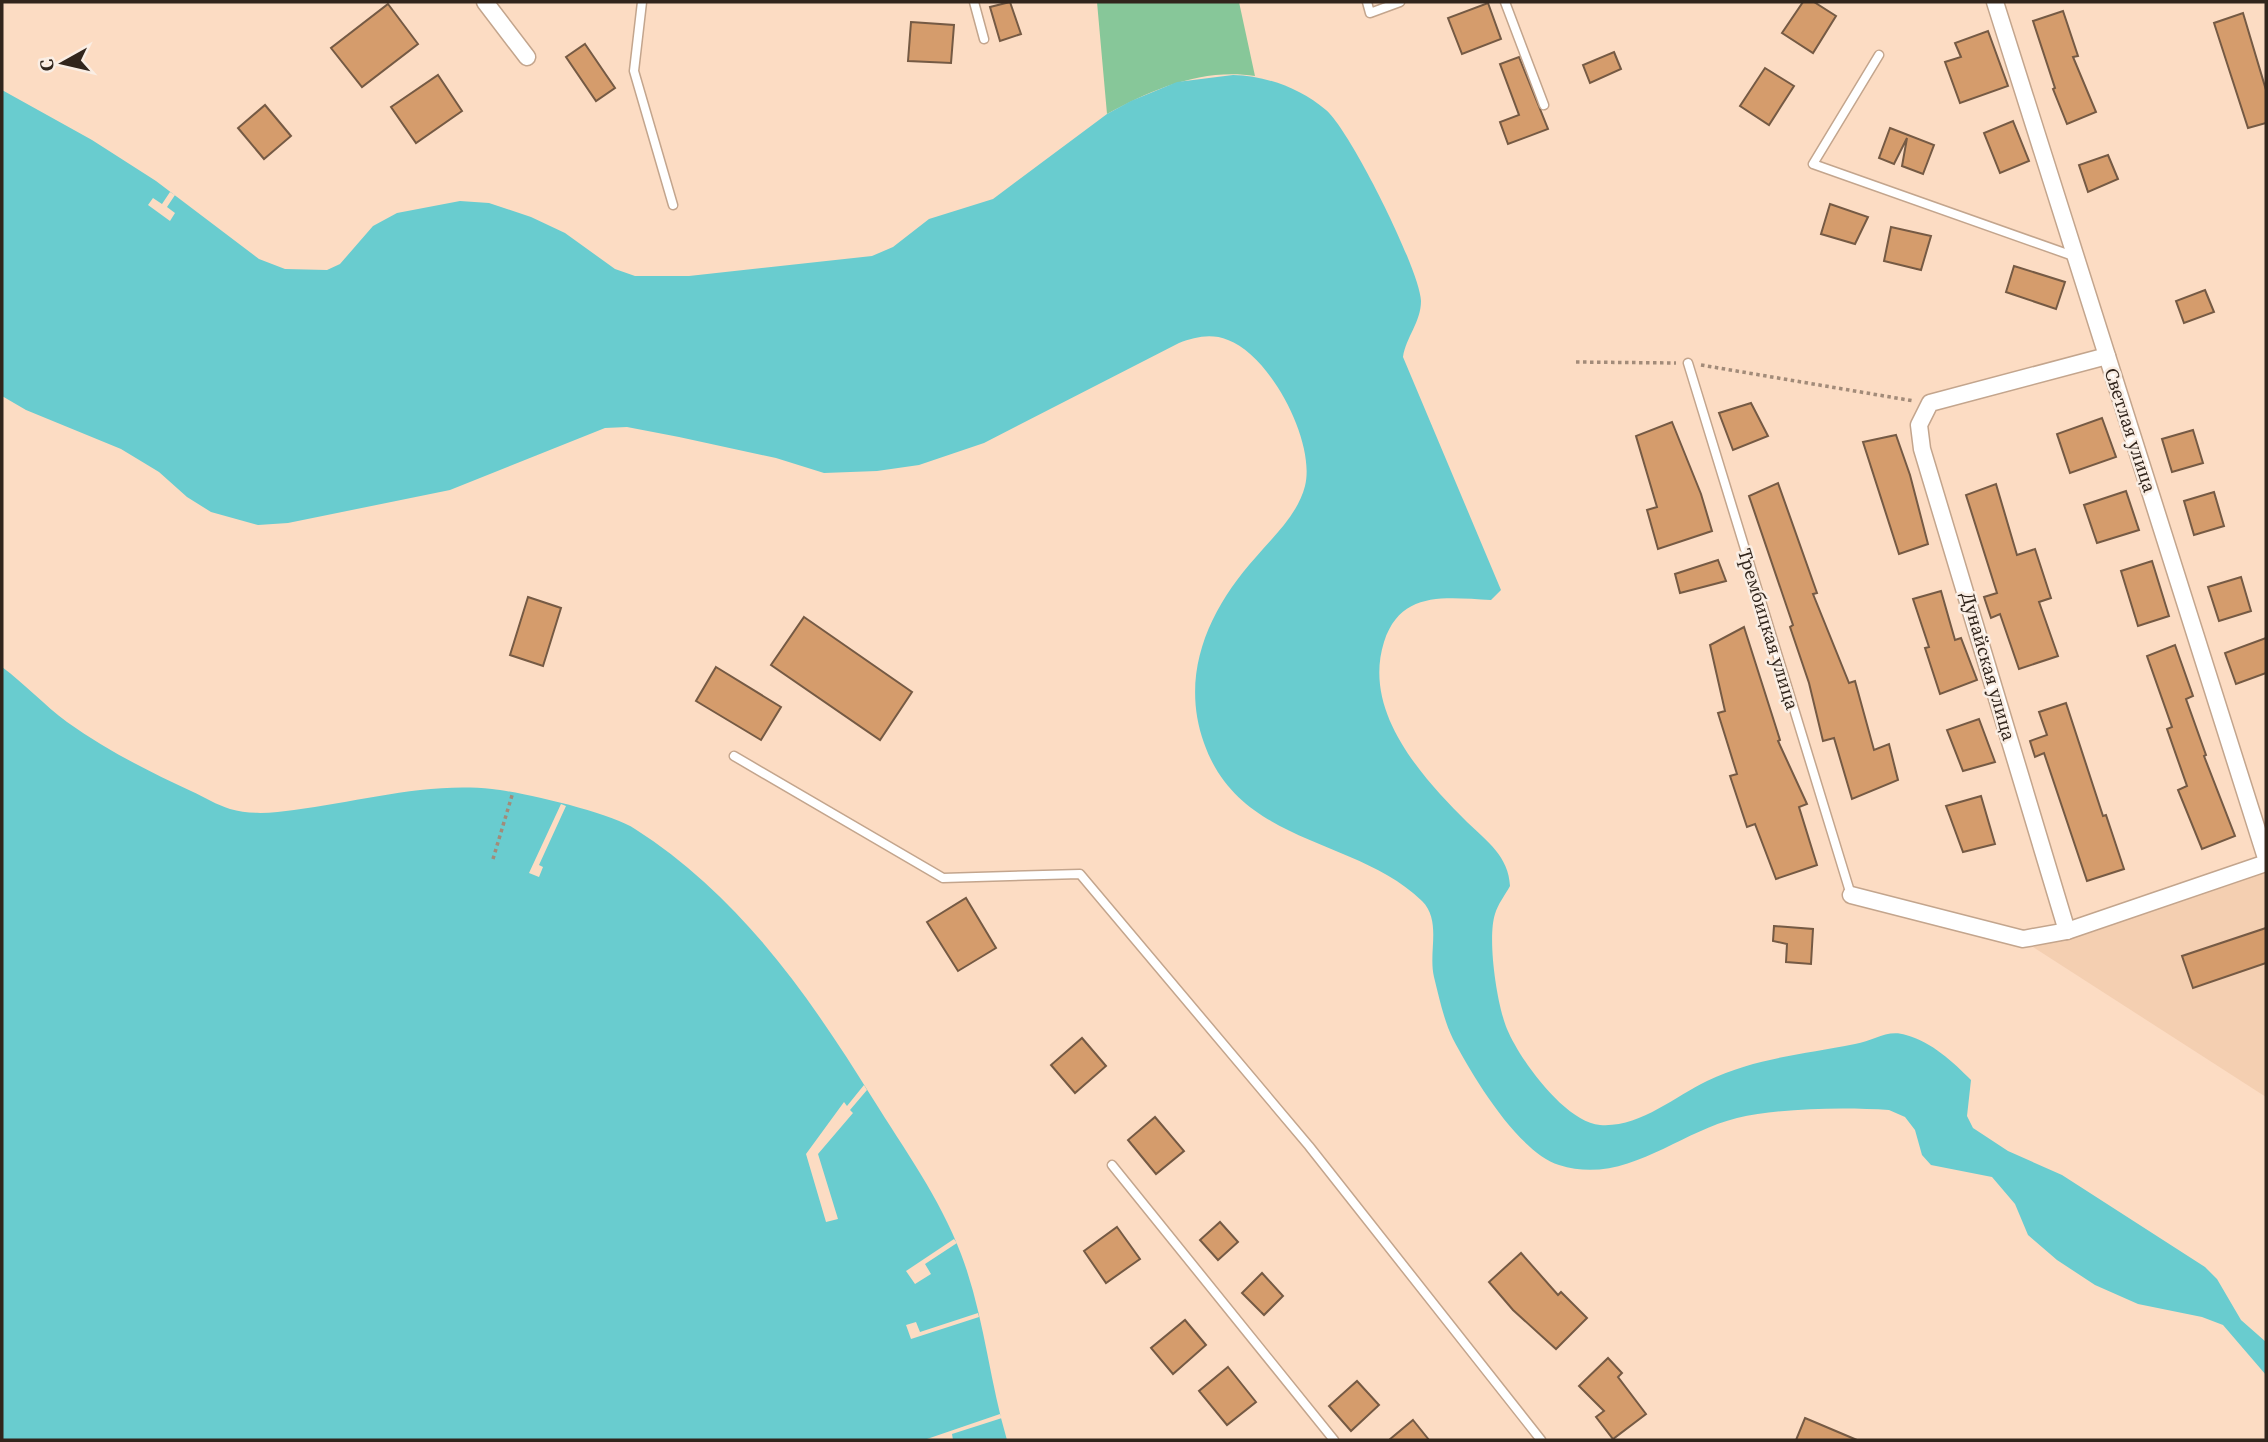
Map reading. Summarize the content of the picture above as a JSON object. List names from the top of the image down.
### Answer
{
  "streets": {
    "street": ["Светлая улица", "Дунайская улица"],
    "lane": ["Трембицкая улица"]
  },
  "north": "left"
}
